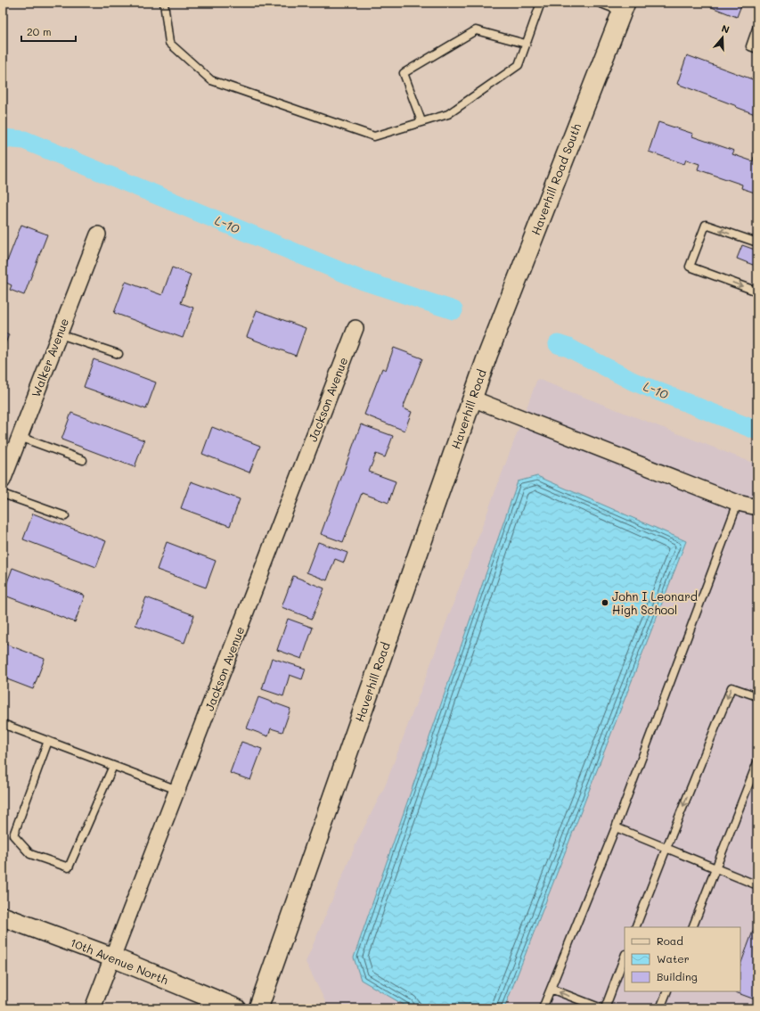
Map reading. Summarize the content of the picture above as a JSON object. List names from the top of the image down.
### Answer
{
  "streets": {
    "street": [
      "Haverhill Road South",
      "Walker Avenue",
      "Jackson Avenue",
      "Haverhill Road",
      "10th Avenue North"
    ]
  },
  "crossings": [
    ["Haverhill Road South", "Haverhill Road"],
    ["Jackson Avenue", "10th Avenue North"]
  ],
  "water": ["L-10"],
  "places": ["John I Leonard High School"],
  "legend": ["Road", "Water", "Building"],
  "scale_bar": "20 m",
  "north": "top"
}
